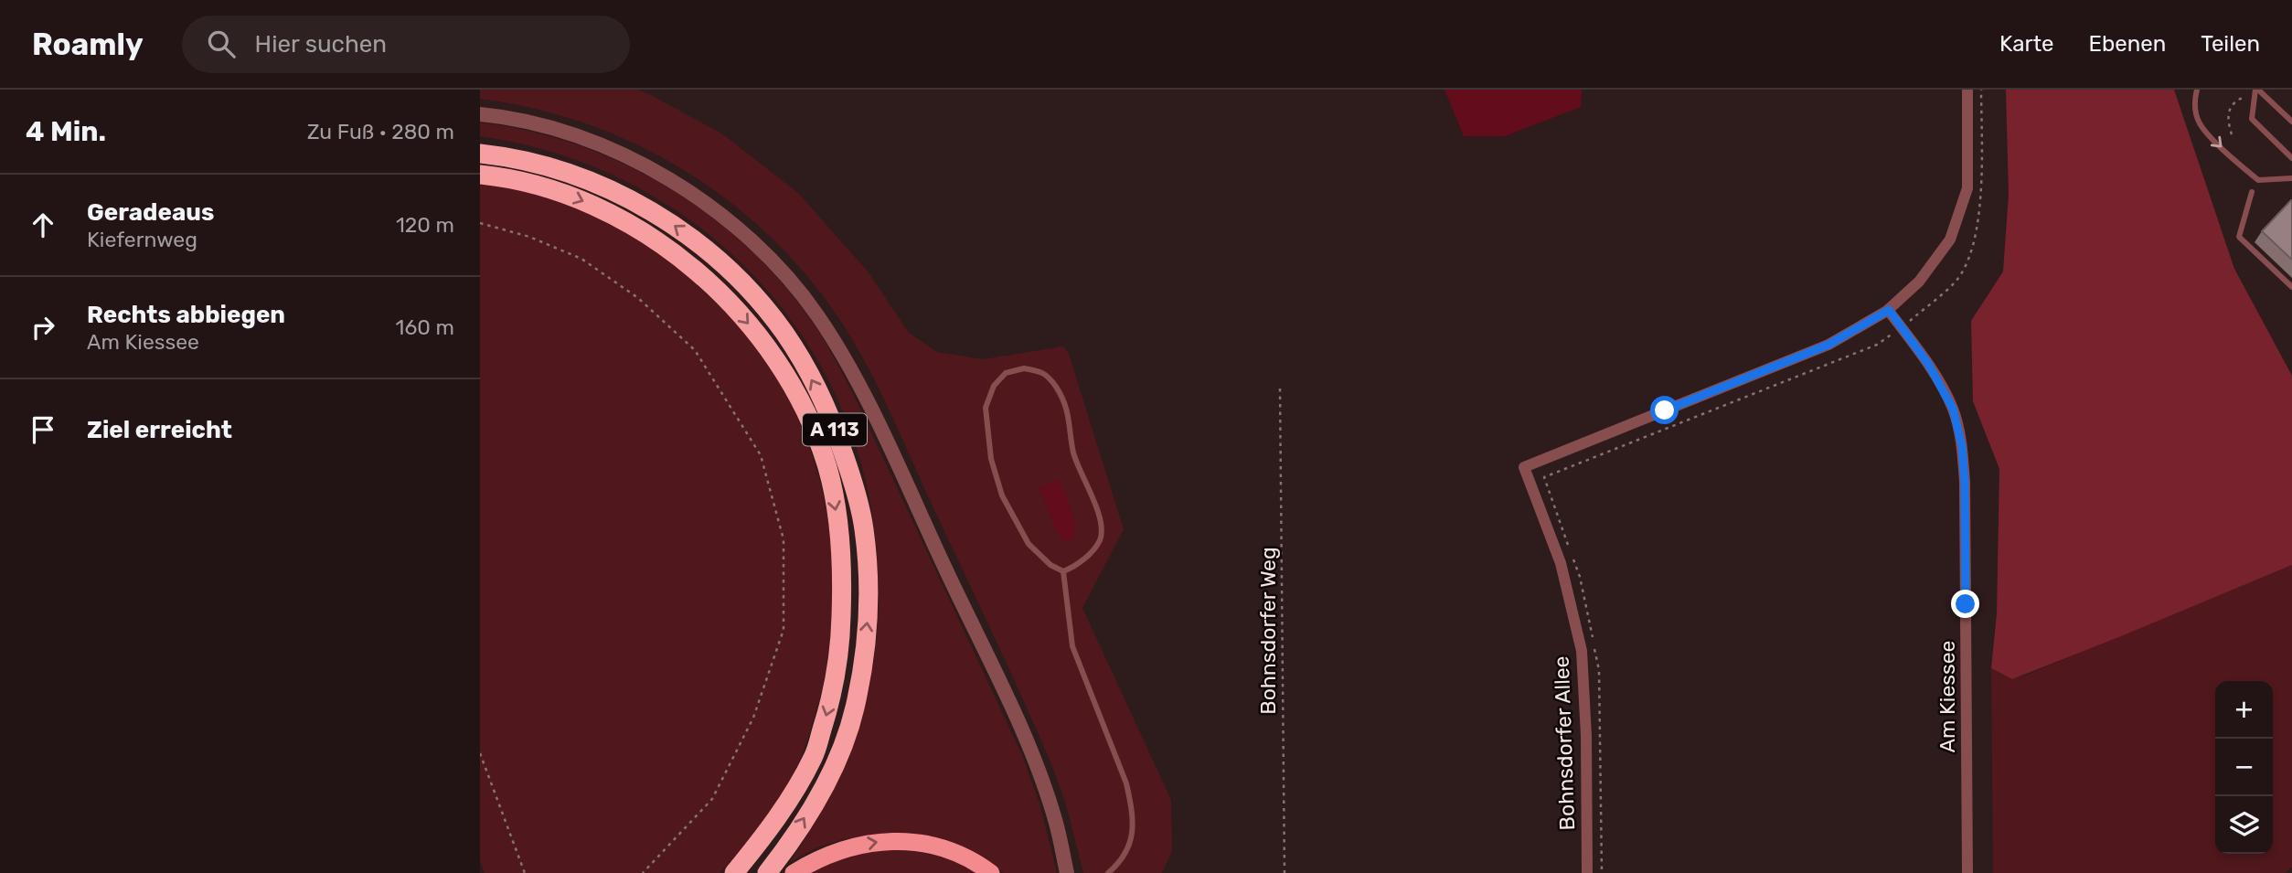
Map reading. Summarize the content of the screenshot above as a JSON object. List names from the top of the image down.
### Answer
{
  "streets": {
    "highway": ["A 113"],
    "street": ["Am Kiessee", "Bohnsdorfer Allee"],
    "path": ["Bohnsdorfer Weg"]
  },
  "crossings": [
    ["Am Kiessee", "Bohnsdorfer Allee"]
  ],
  "page": {
    "header": "Roamly",
    "search": "Hier suchen",
    "nav": ["Karte", "Ebenen", "Teilen"],
    "heading": ["4 Min.", "Zu Fuß · 280 m"],
    "list": [
      ["Geradeaus", "Kiefernweg", "120 m"],
      ["Rechts abbiegen", "Am Kiessee", "160 m"],
      "Ziel erreicht"
    ],
    "map_buttons": ["+", "−"]
  }
}
